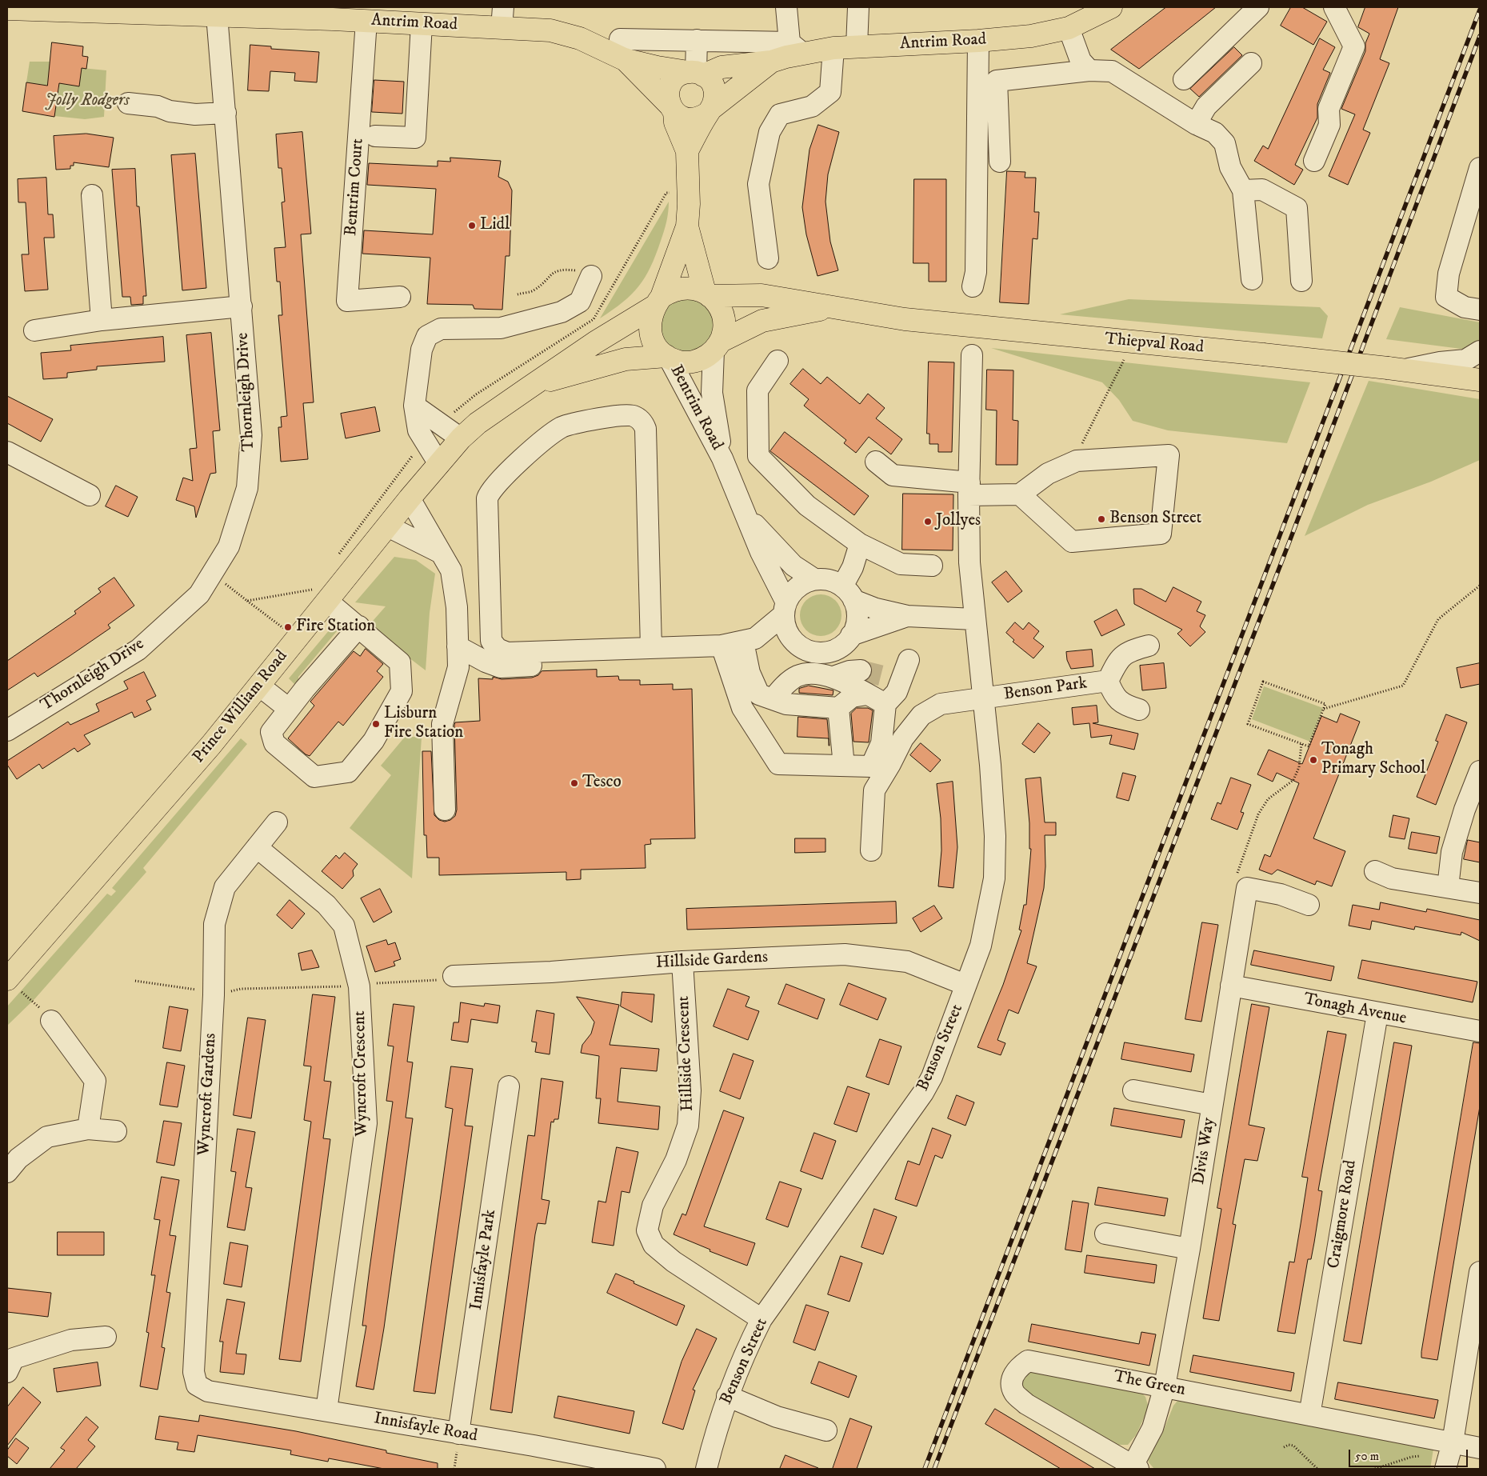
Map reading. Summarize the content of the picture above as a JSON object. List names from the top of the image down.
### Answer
{
  "streets": {
    "main road": ["Antrim Road", "Thiepval Road", "Prince William Road"],
    "street": [
      "Bentrim Court",
      "Thornleigh Drive",
      "Bentrim Road",
      "Benson Park",
      "Hillside Gardens",
      "Tonagh Avenue",
      "Benson Street",
      "Hillside Crescent",
      "Wyncroft Crescent",
      "Wyncroft Gardens",
      "Divis Way",
      "Craigmore Road",
      "Innisfayle Park",
      "The Green",
      "Innisfayle Road"
    ]
  },
  "crossings": [
    ["Antrim Road", "Bentrim Court"],
    ["Antrim Road", "Thornleigh Drive"],
    ["Thiepval Road", "Bentrim Road"],
    ["Thiepval Road", "Prince William Road"],
    ["Bentrim Road", "Prince William Road"],
    ["Benson Park", "Benson Street"],
    ["Hillside Gardens", "Benson Street"],
    ["Hillside Gardens", "Hillside Crescent"],
    ["Tonagh Avenue", "Divis Way"],
    ["Tonagh Avenue", "Craigmore Road"],
    ["Benson Street", "Hillside Crescent"],
    ["Wyncroft Crescent", "Wyncroft Gardens"],
    ["Wyncroft Crescent", "Innisfayle Road"],
    ["Wyncroft Gardens", "Innisfayle Road"],
    ["Divis Way", "The Green"],
    ["Craigmore Road", "The Green"],
    ["Innisfayle Park", "Innisfayle Road"]
  ],
  "parks": ["Jolly Rodgers"],
  "places": [
    "Lidl",
    "Benson Street",
    "Jollyes",
    "Fire Station",
    "Lisburn Fire Station",
    "Tonagh Primary School",
    "Tesco"
  ],
  "scale_bar": "50 m"
}
